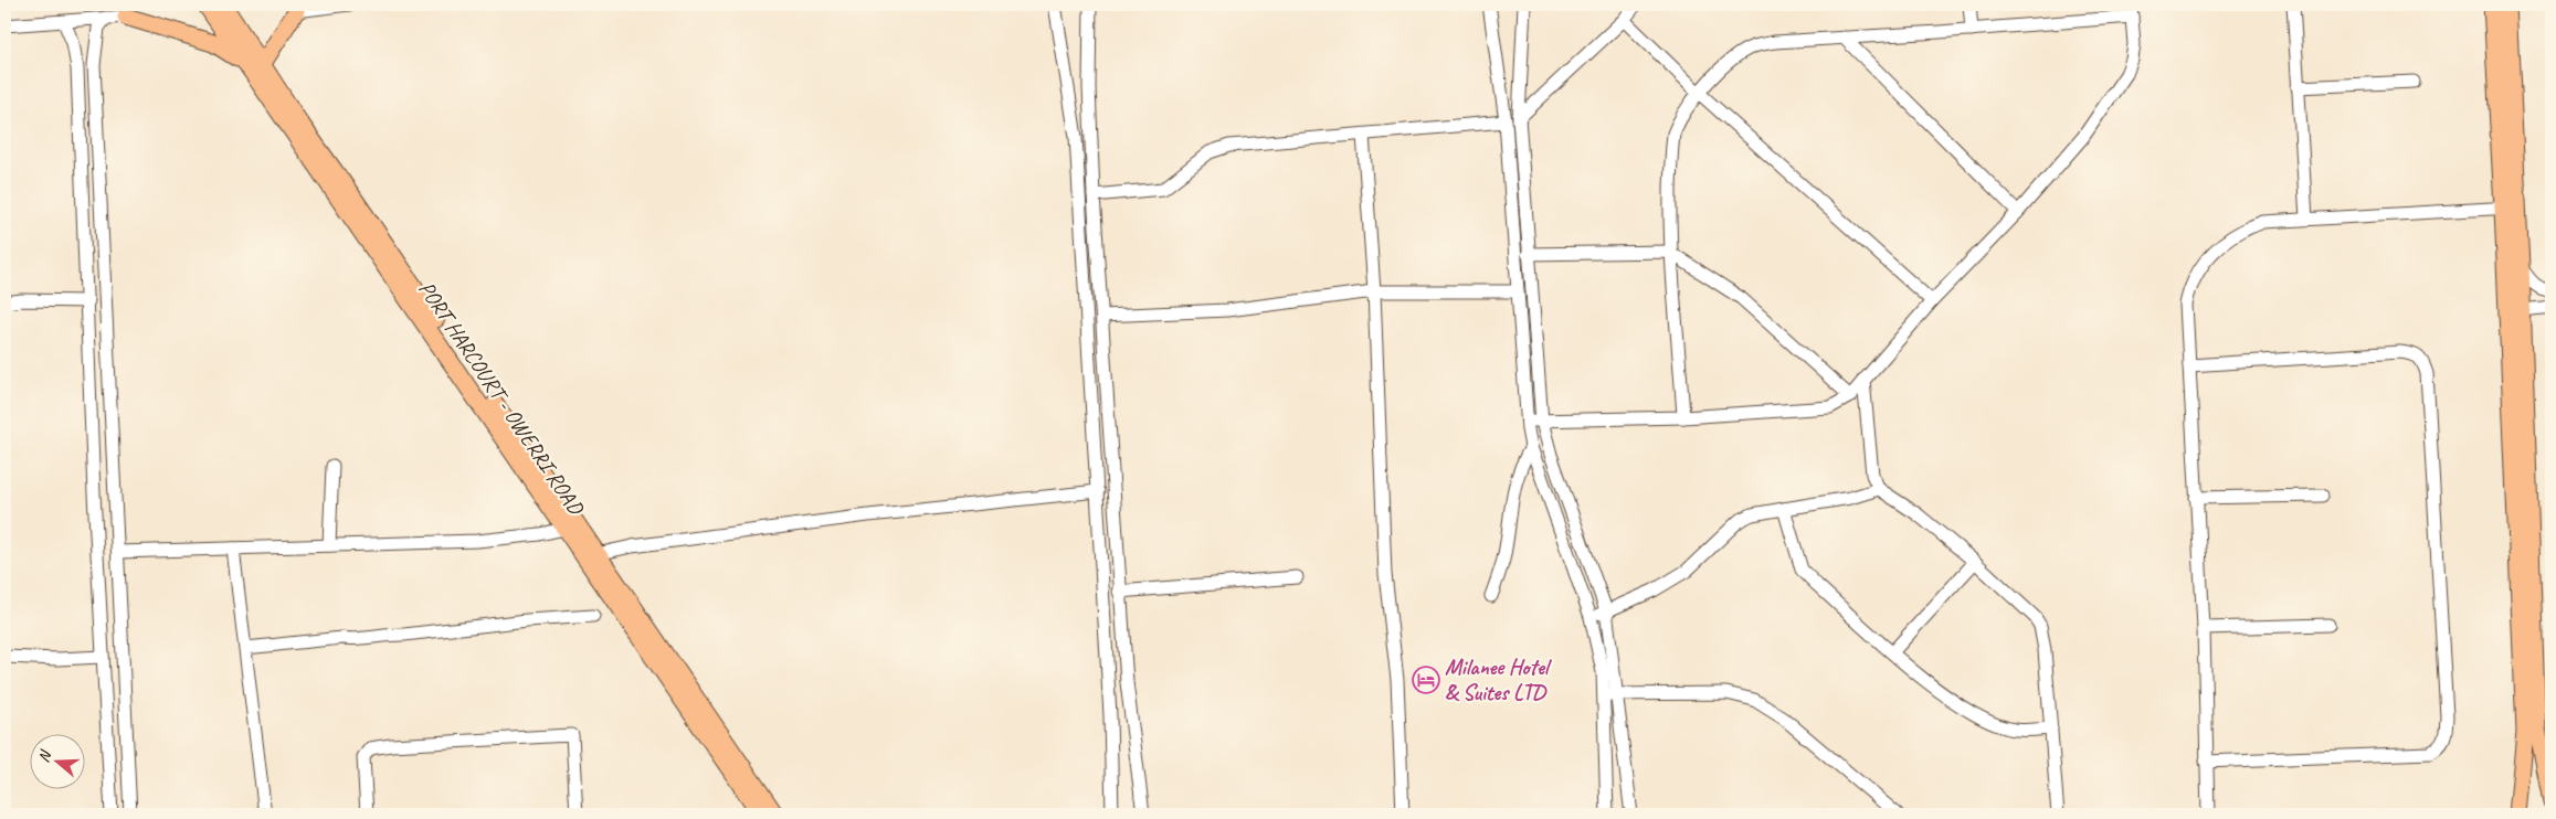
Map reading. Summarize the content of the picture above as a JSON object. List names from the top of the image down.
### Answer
{
  "streets": {
    "main road": ["PORT HARCOURT - OWERRI ROAD"]
  },
  "places": {
    "hotel": ["Milanee Hotel & Suites LTD"]
  },
  "north": "left"
}
